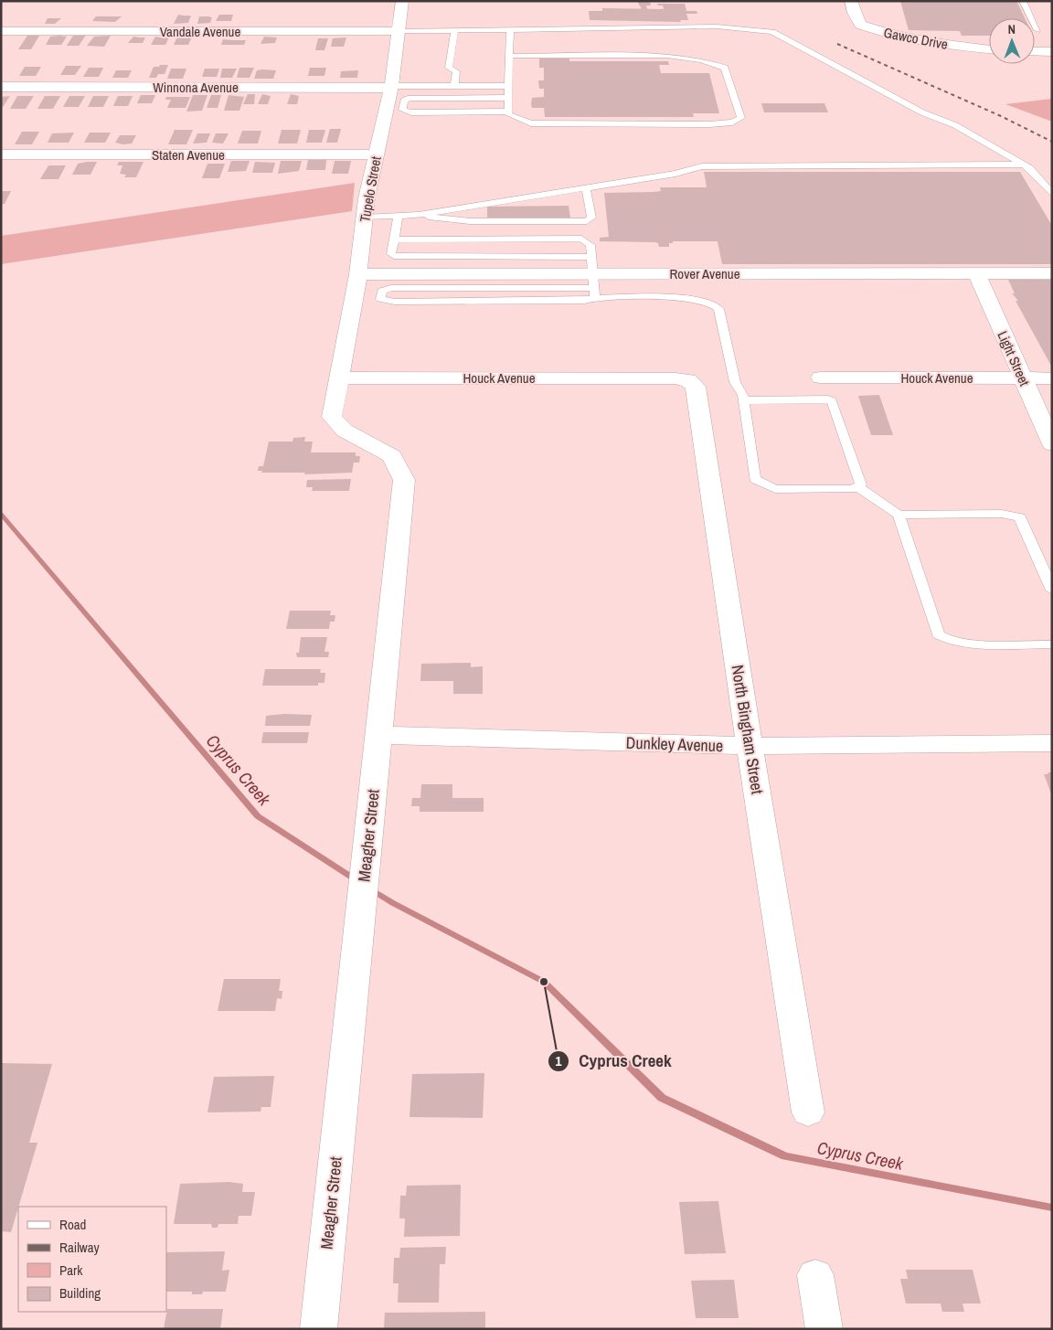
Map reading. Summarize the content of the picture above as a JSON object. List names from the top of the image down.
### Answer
{
  "streets": {
    "street": [
      "Vandale Avenue",
      "Gawco Drive",
      "Winnona Avenue",
      "Staten Avenue",
      "Tupelo Street",
      "Rover Avenue",
      "Light Street",
      "Houck Avenue",
      "North Bingham Street",
      "Dunkley Avenue",
      "Meagher Street"
    ]
  },
  "crossings": [
    ["Vandale Avenue", "Tupelo Street"],
    ["Winnona Avenue", "Tupelo Street"],
    ["Staten Avenue", "Tupelo Street"],
    ["Tupelo Street", "Rover Avenue"],
    ["Tupelo Street", "Houck Avenue"],
    ["Tupelo Street", "Meagher Street"],
    ["Rover Avenue", "Light Street"],
    ["Light Street", "Houck Avenue"],
    ["Houck Avenue", "North Bingham Street"],
    ["Houck Avenue", "Meagher Street"],
    ["North Bingham Street", "Dunkley Avenue"],
    ["Dunkley Avenue", "Meagher Street"]
  ],
  "water": ["Cyprus Creek"],
  "places": ["Cyprus Creek"],
  "legend": [
    "Road",
    "Railway",
    "Park",
    "Building"
  ],
  "north": "top"
}
